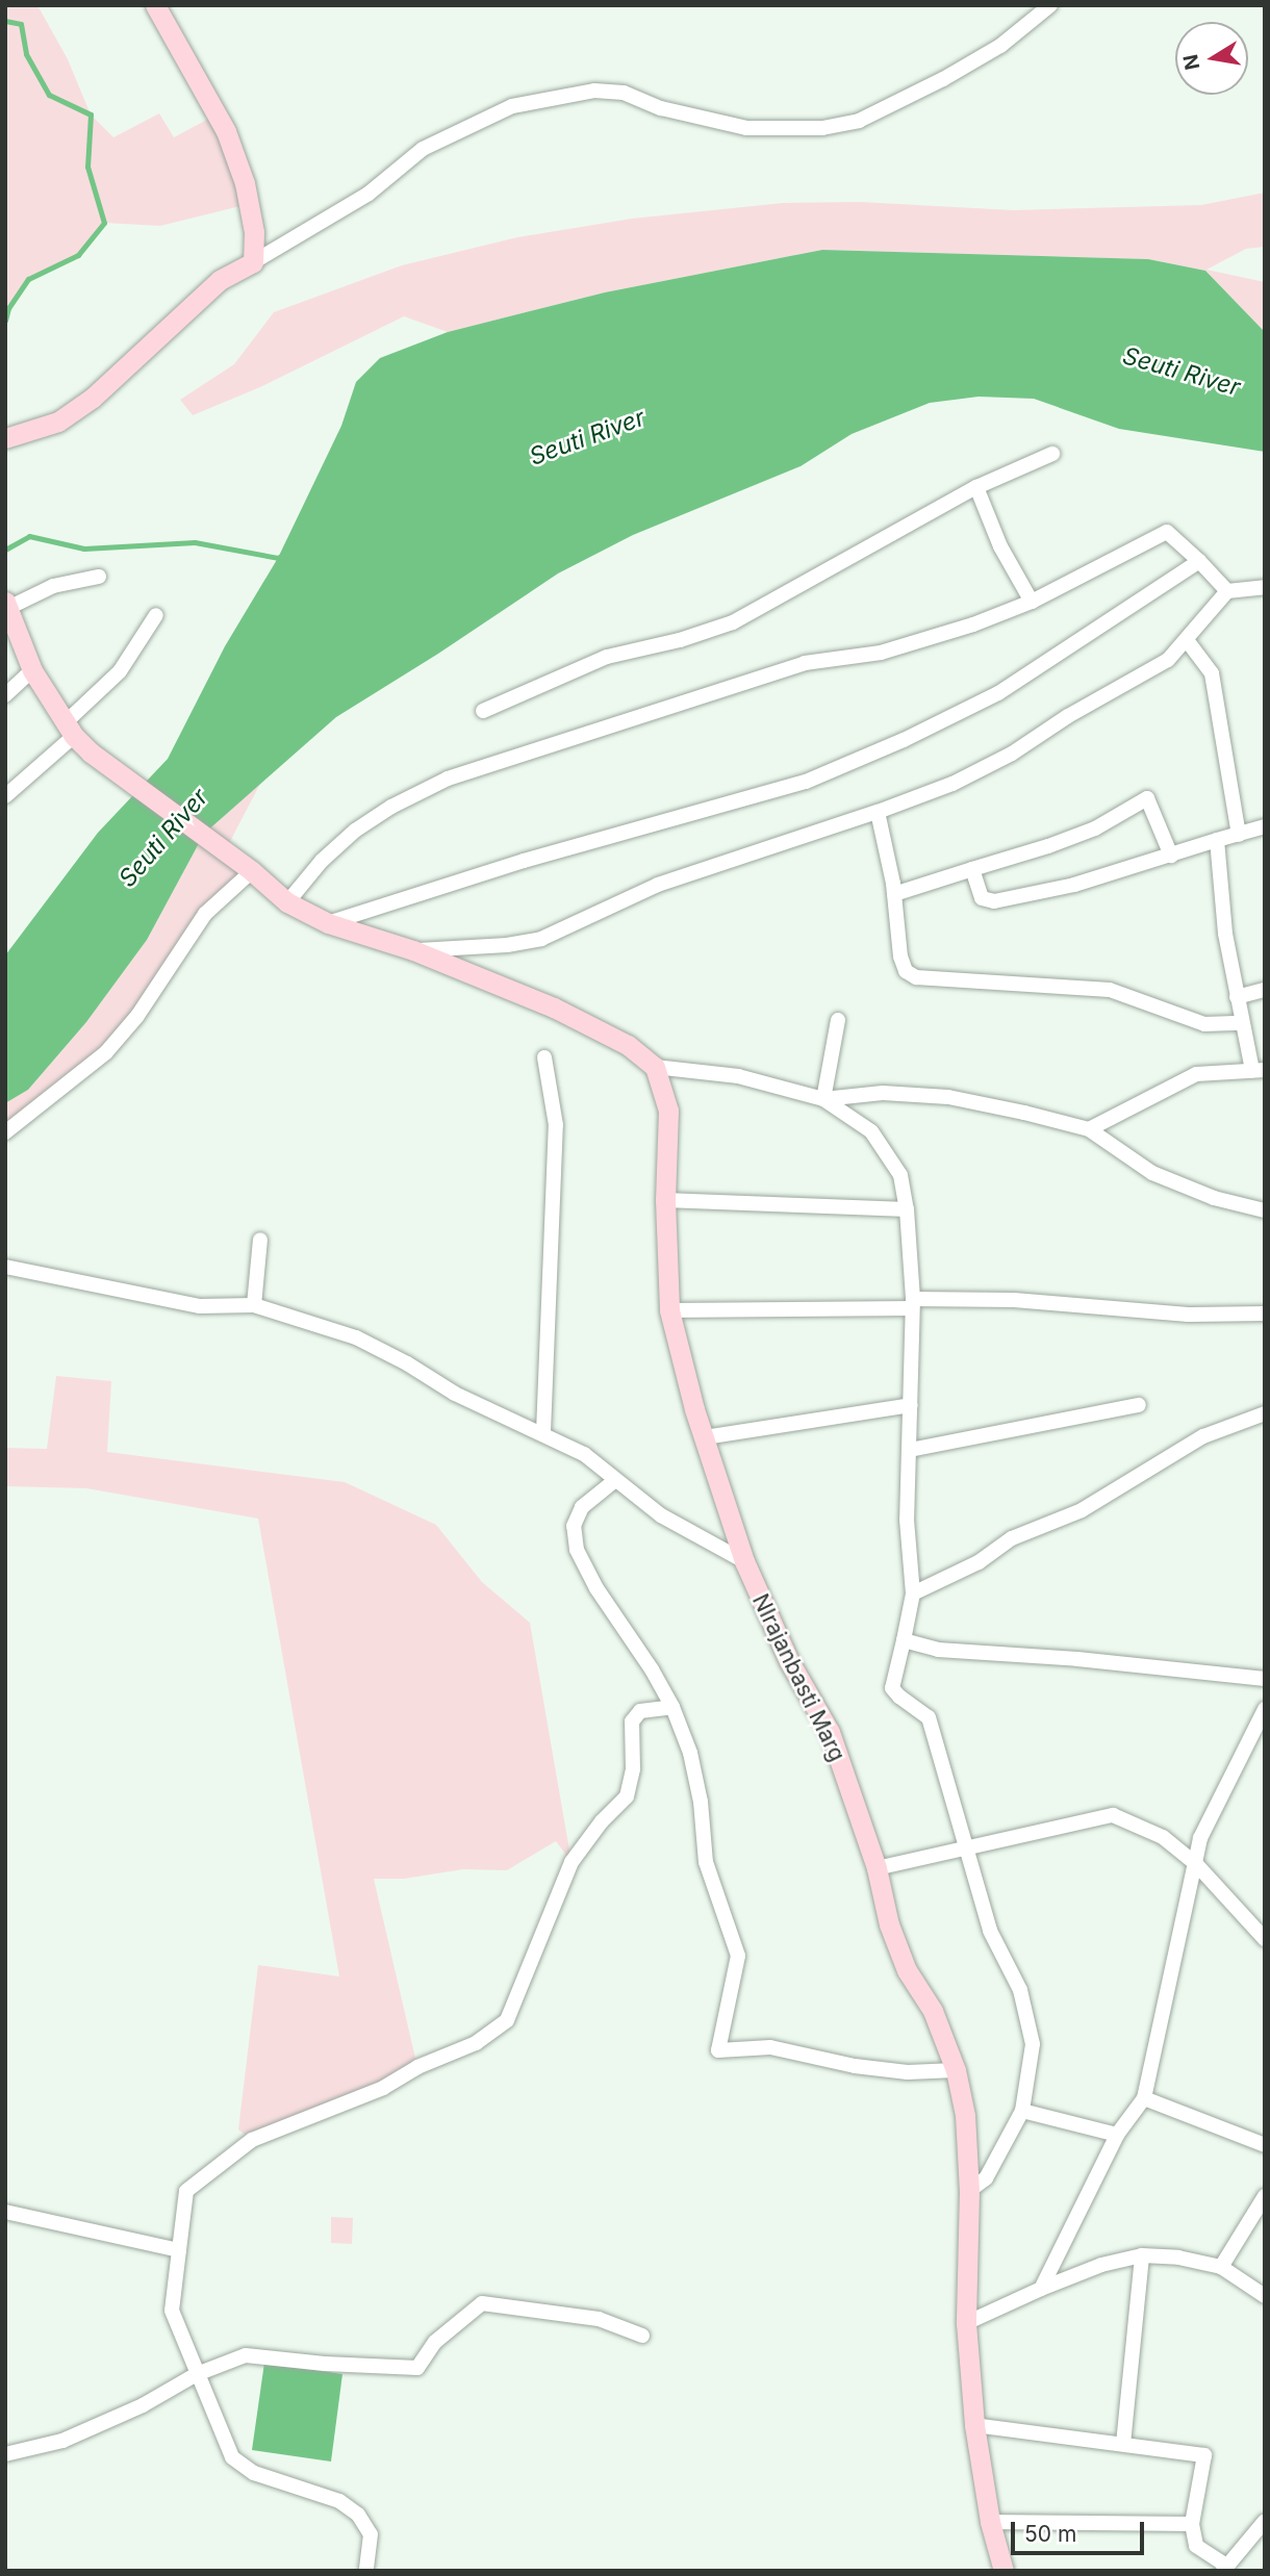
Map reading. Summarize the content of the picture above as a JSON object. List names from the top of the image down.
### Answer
{
  "streets": {
    "street": ["NIrajanbasti Marg"]
  },
  "water": ["Seuti River"],
  "scale_bar": "50 m",
  "north": "left"
}
